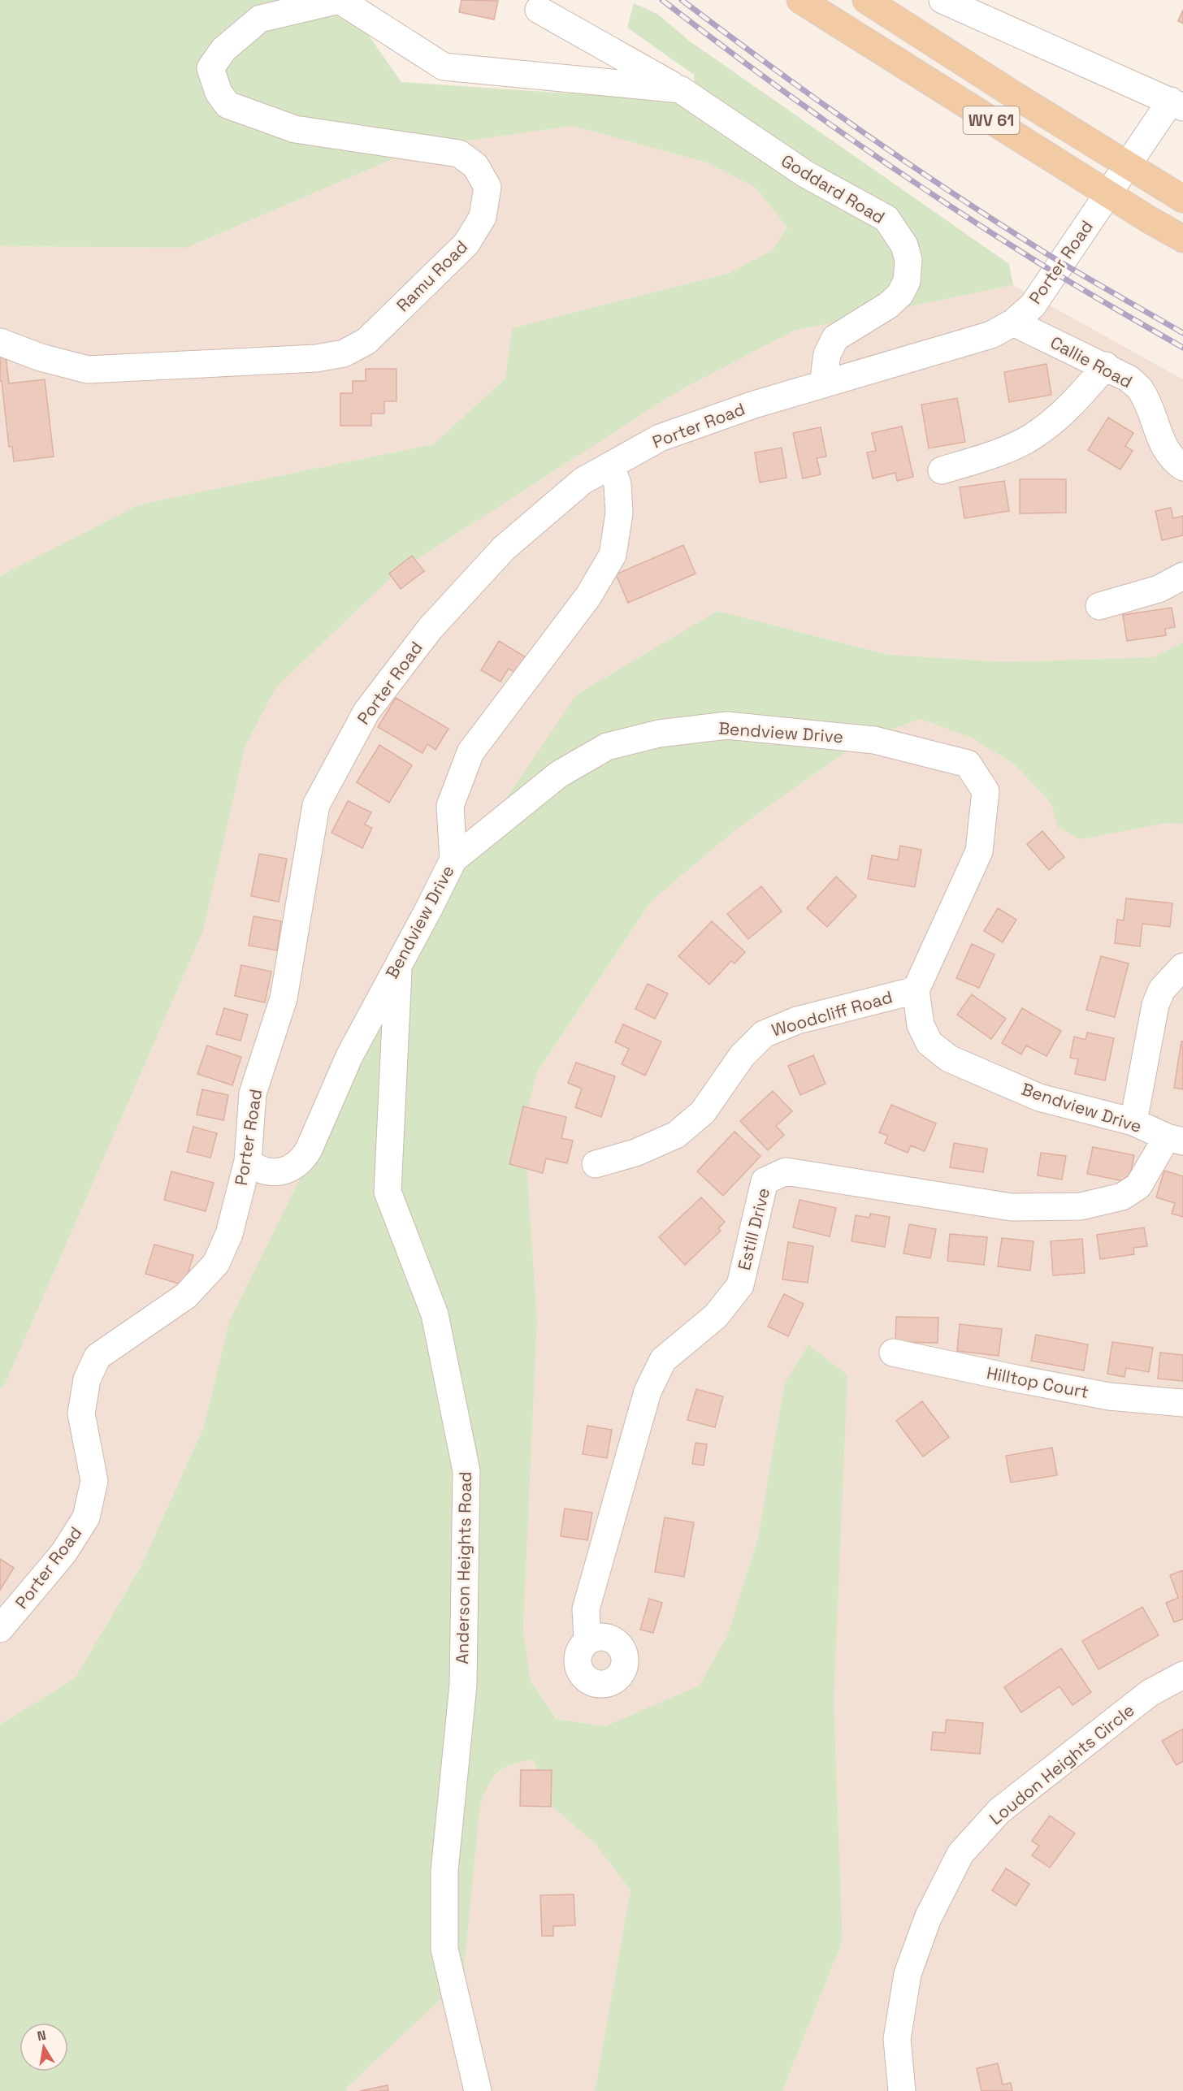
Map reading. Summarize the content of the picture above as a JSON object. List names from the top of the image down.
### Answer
{
  "streets": {
    "main road": ["WV 61"],
    "street": [
      "Goddard Road",
      "Porter Road",
      "Ramu Road",
      "Callie Road",
      "Bendview Drive",
      "Woodcliff Road",
      "Estill Drive",
      "Hilltop Court",
      "Anderson Heights Road",
      "Loudon Heights Circle"
    ]
  },
  "crossings": [
    ["WV 61", "Porter Road"],
    ["Goddard Road", "Porter Road"],
    ["Goddard Road", "Ramu Road"],
    ["Porter Road", "Callie Road"],
    ["Porter Road", "Bendview Drive"],
    ["Bendview Drive", "Woodcliff Road"],
    ["Bendview Drive", "Estill Drive"],
    ["Bendview Drive", "Anderson Heights Road"]
  ],
  "north": "top"
}
